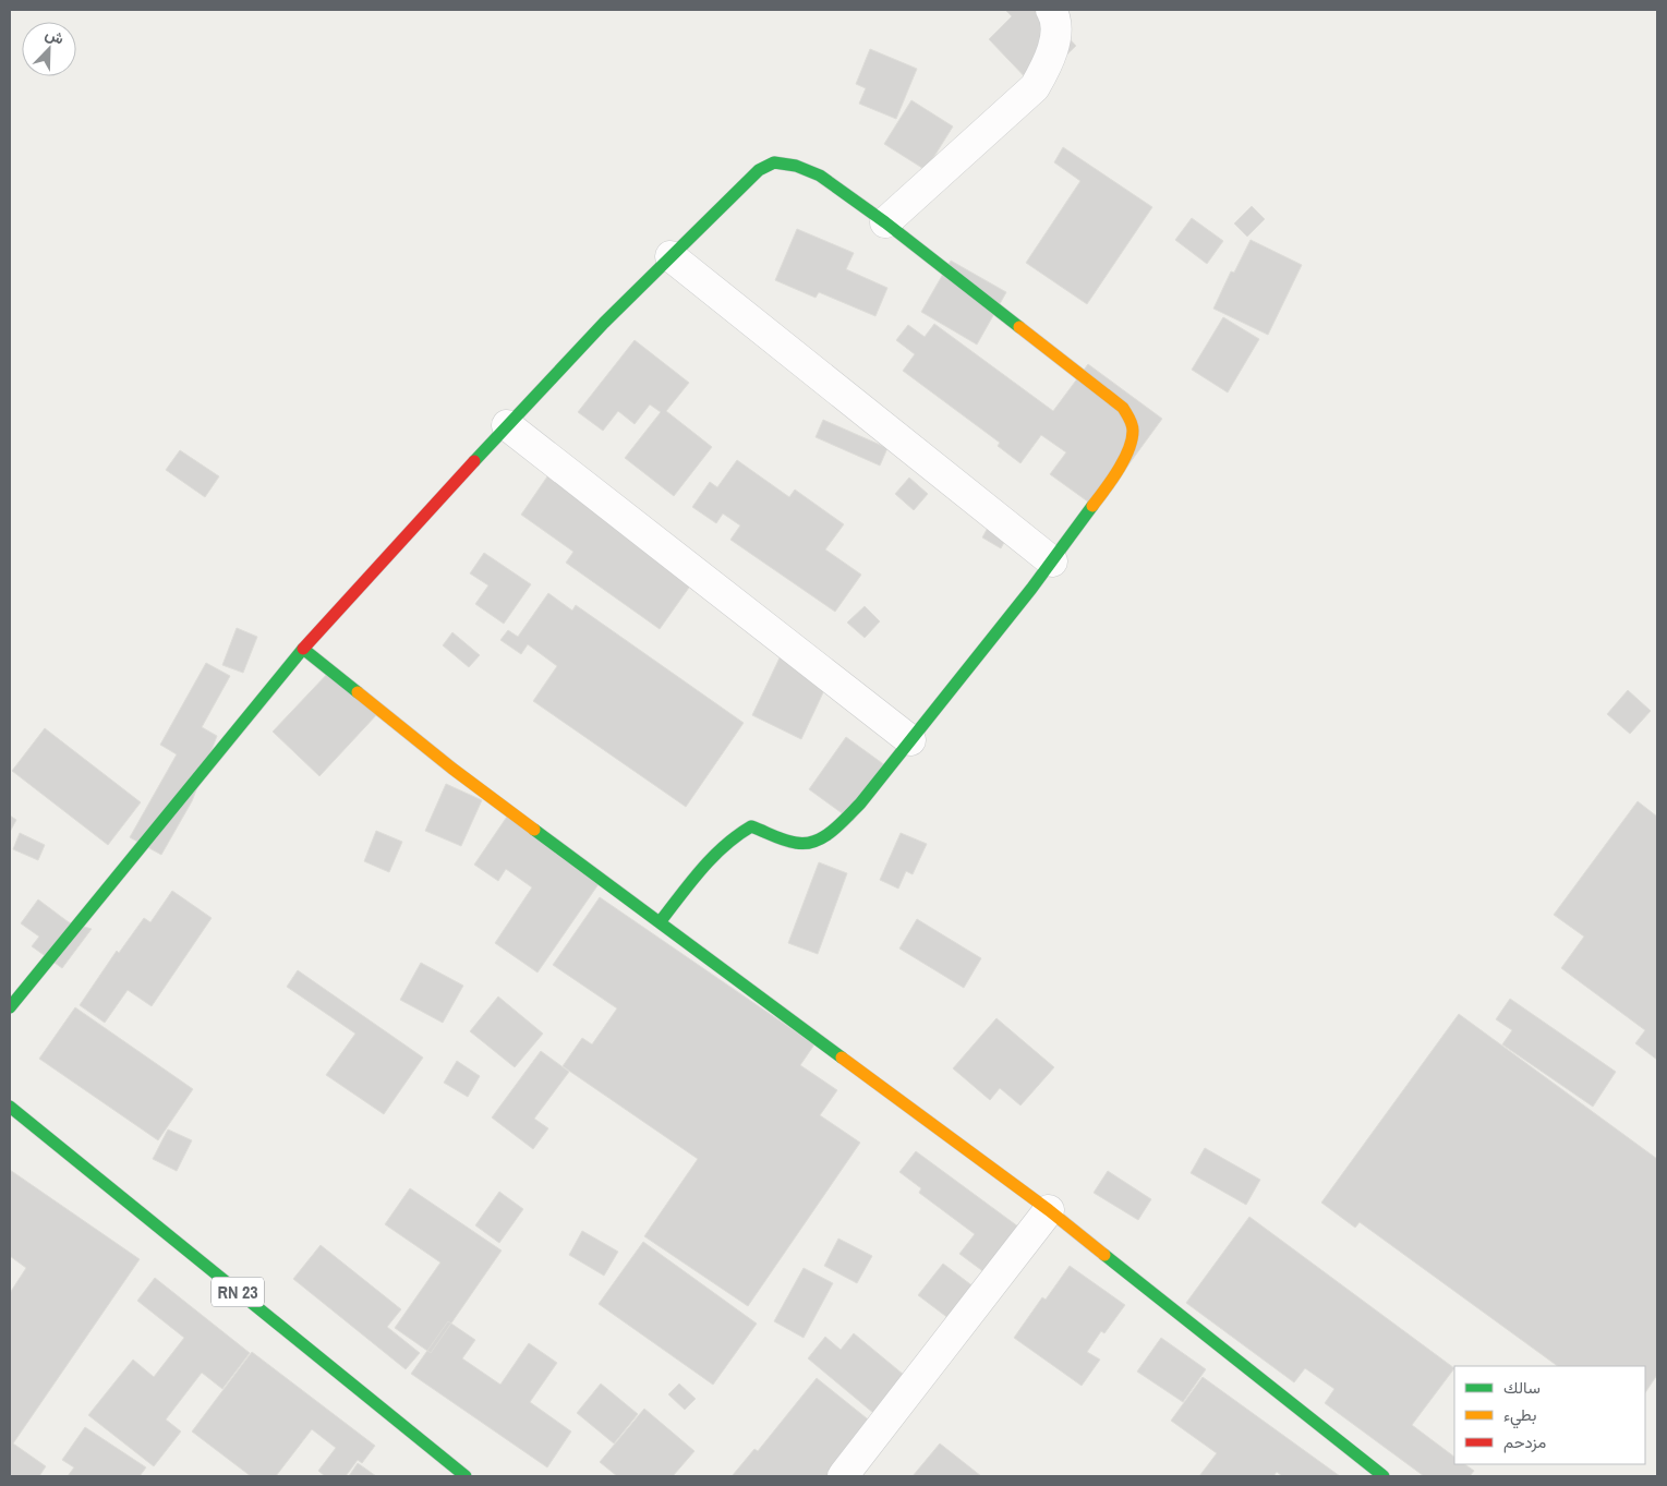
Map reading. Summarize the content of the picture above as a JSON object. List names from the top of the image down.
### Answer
{
  "streets": {
    "street": ["RN 23"]
  },
  "legend": ["سالك", "بطيء", "مزدحم"],
  "north": "top right"
}
